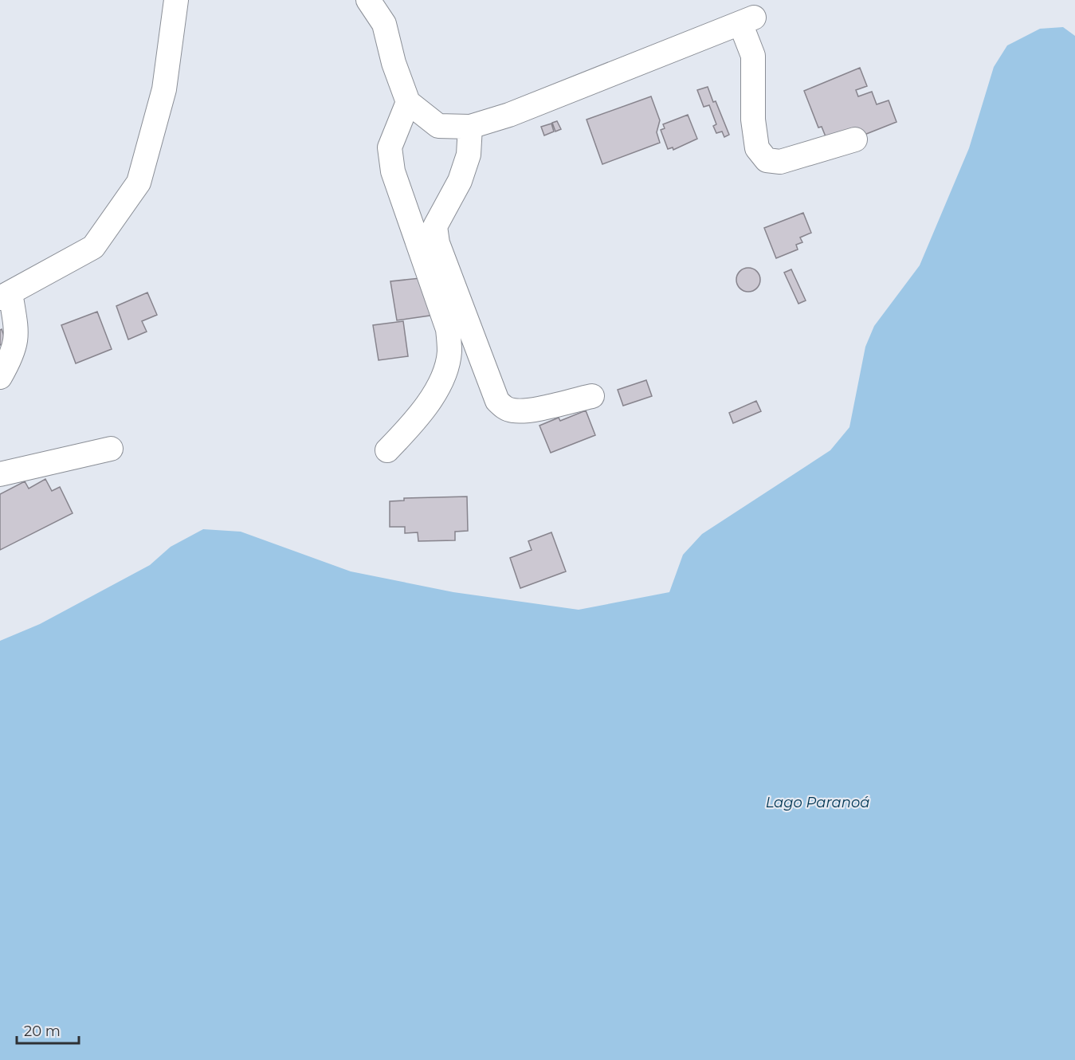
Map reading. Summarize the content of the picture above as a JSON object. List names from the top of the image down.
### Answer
{
  "water": ["Lago Paranoá"],
  "scale_bar": "20 m"
}
